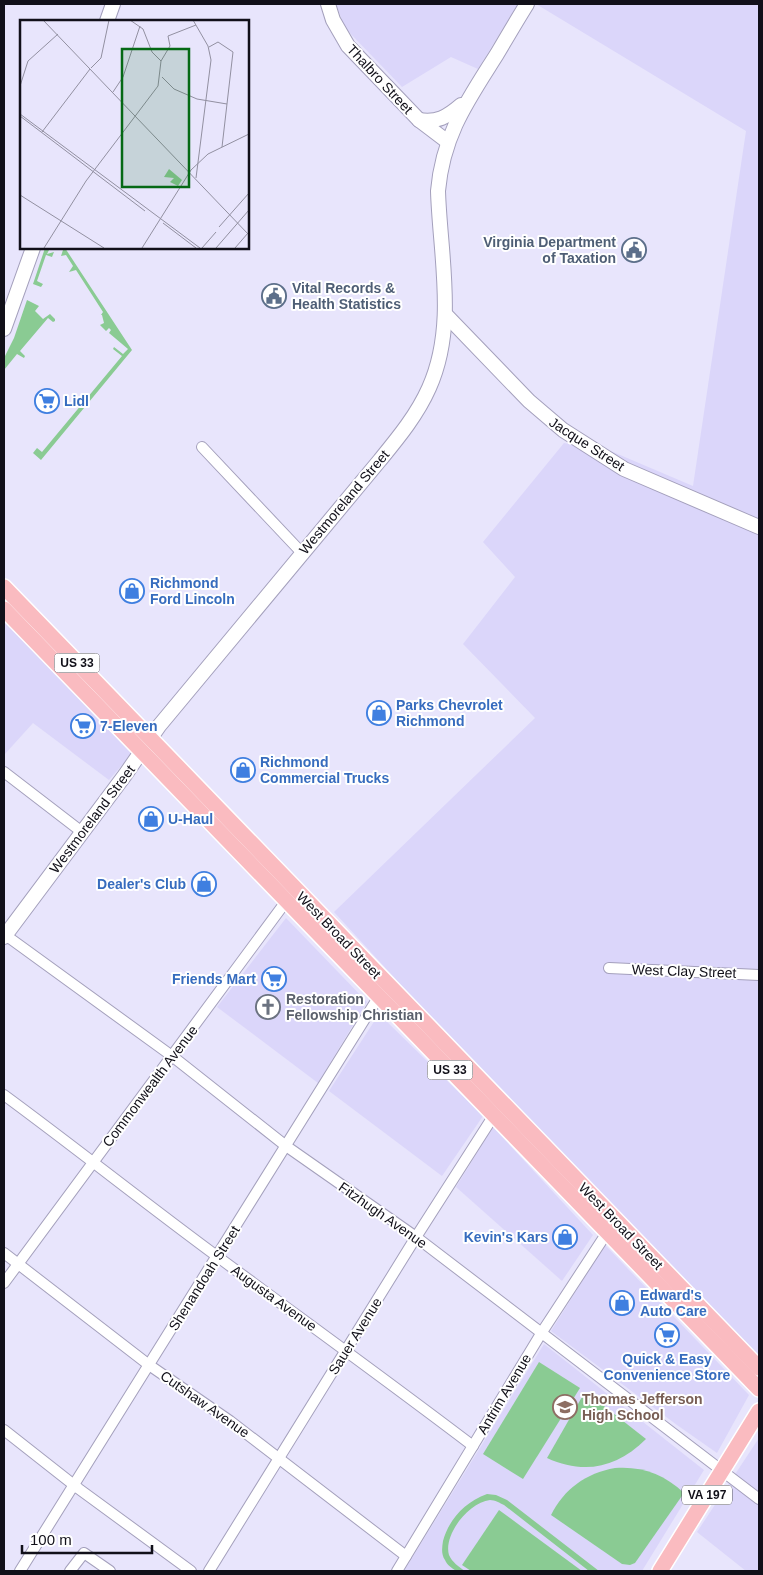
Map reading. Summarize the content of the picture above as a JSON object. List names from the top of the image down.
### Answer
{
  "streets": {
    "main road": ["US 33", "West Broad Street", "VA 197"],
    "street": [
      "Thalbro Street",
      "Jacque Street",
      "Westmoreland Street",
      "West Clay Street",
      "Commonwealth Avenue",
      "Fitzhugh Avenue",
      "Shenandoah Street",
      "Augusta Avenue",
      "Sauer Avenue",
      "Antrim Avenue",
      "Cutshaw Avenue"
    ]
  },
  "crossings": [
    ["Thalbro Street", "Westmoreland Street"],
    ["Jacque Street", "Westmoreland Street"],
    ["Westmoreland Street", "West Broad Street"],
    ["Westmoreland Street", "Fitzhugh Avenue"],
    ["West Broad Street", "Commonwealth Avenue"],
    ["West Broad Street", "Shenandoah Street"],
    ["West Broad Street", "Sauer Avenue"],
    ["West Broad Street", "Antrim Avenue"],
    ["Commonwealth Avenue", "Fitzhugh Avenue"],
    ["Commonwealth Avenue", "Augusta Avenue"],
    ["Commonwealth Avenue", "Cutshaw Avenue"],
    ["Fitzhugh Avenue", "Shenandoah Street"],
    ["Fitzhugh Avenue", "Sauer Avenue"],
    ["Fitzhugh Avenue", "Antrim Avenue"],
    ["Fitzhugh Avenue", "VA 197"],
    ["Shenandoah Street", "Augusta Avenue"],
    ["Shenandoah Street", "Cutshaw Avenue"],
    ["Augusta Avenue", "Sauer Avenue"],
    ["Augusta Avenue", "Antrim Avenue"],
    ["Sauer Avenue", "Cutshaw Avenue"],
    ["Antrim Avenue", "Cutshaw Avenue"]
  ],
  "places": {
    "public building": ["Virginia Department of Taxation", "Vital Records & Health Statistics"],
    "supermarket": [
      "Lidl",
      "7-Eleven",
      "Friends Mart",
      "Quick & Easy Convenience Store"
    ],
    "shop": [
      "Richmond Ford Lincoln",
      "Parks Chevrolet Richmond",
      "Richmond Commercial Trucks",
      "U-Haul",
      "Dealer's Club",
      "Kevin's Kars",
      "Edward's Auto Care"
    ],
    "church": ["Restoration Fellowship Christian"],
    "school or university": ["Thomas Jefferson High School"]
  },
  "scale_bar": "100 m"
}
